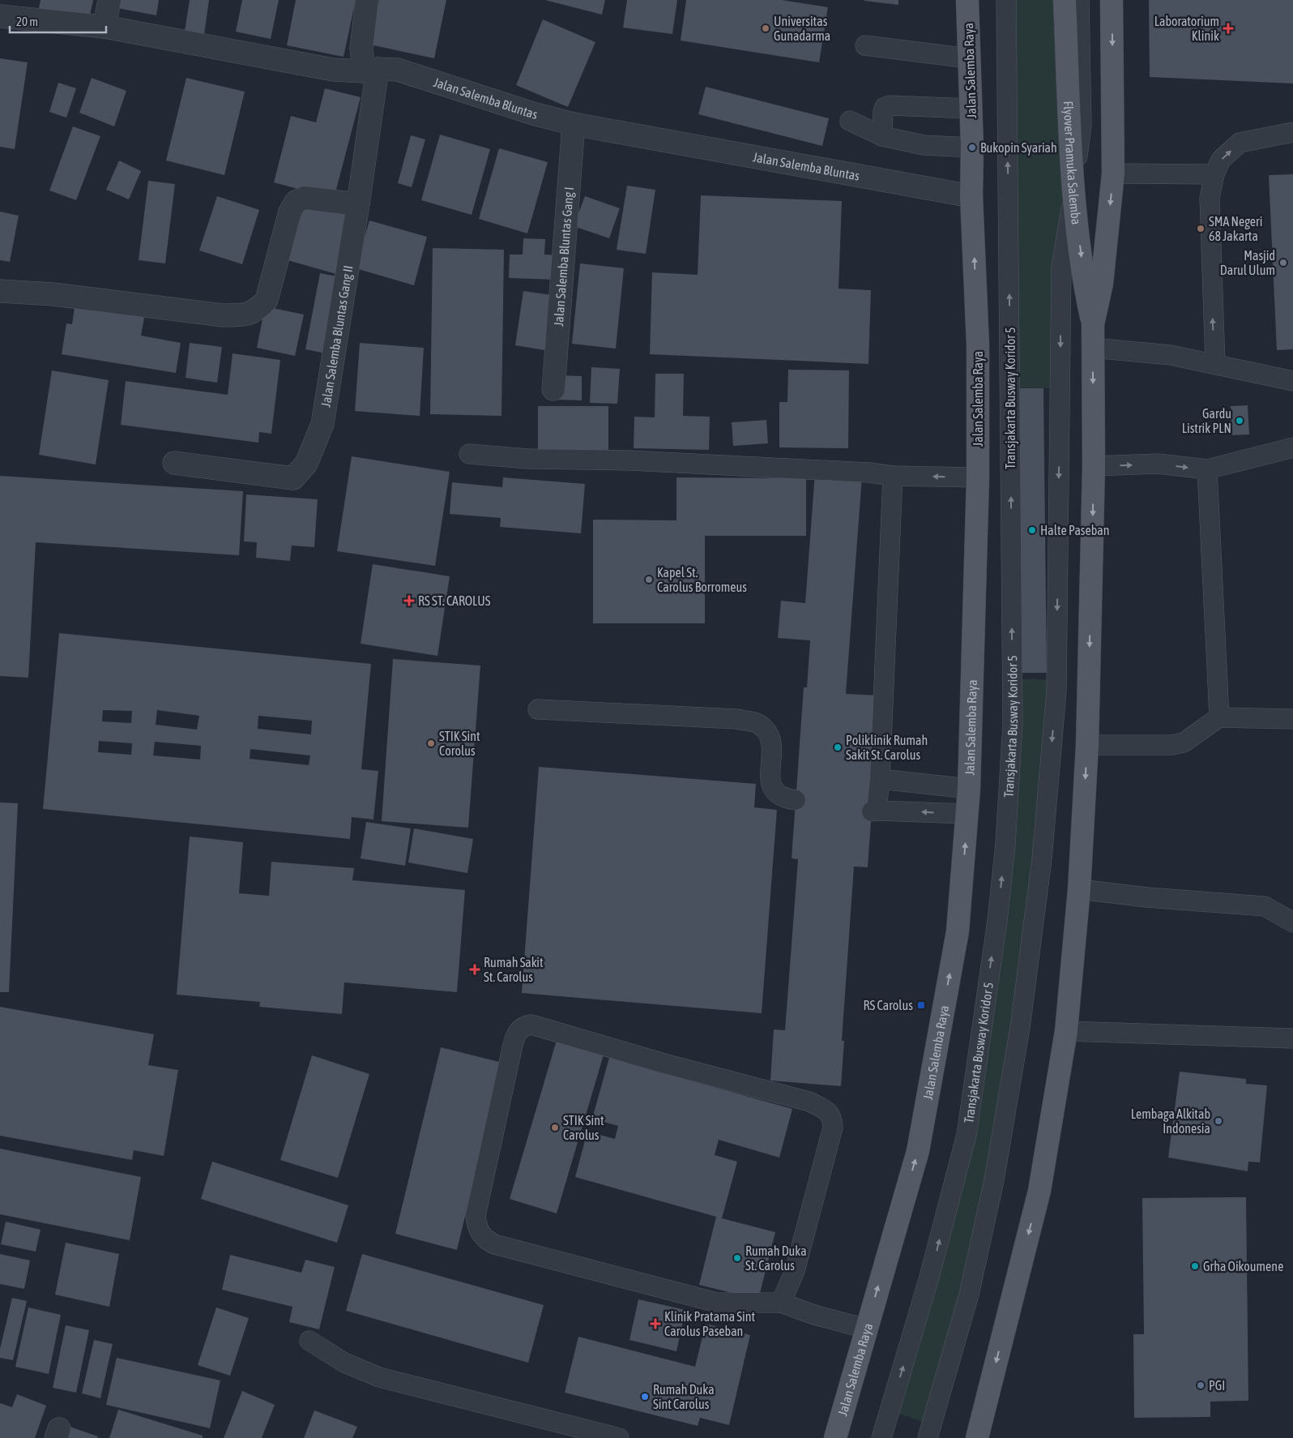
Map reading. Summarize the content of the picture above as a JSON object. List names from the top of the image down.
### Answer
{
  "streets": {
    "main road": ["Jalan Salemba Raya", "Flyover Pramuka Salemba"],
    "street": ["Jalan Salemba Bluntas", "Jalan Salemba Bluntas Gang I", "Jalan Salemba Bluntas Gang II"],
    "lane": ["Transjakarta Busway Koridor 5"]
  },
  "crossings": [
    ["Jalan Salemba Raya", "Jalan Salemba Bluntas"],
    ["Jalan Salemba Bluntas", "Jalan Salemba Bluntas Gang I"],
    ["Jalan Salemba Bluntas", "Jalan Salemba Bluntas Gang II"]
  ],
  "places": {
    "other": [
      "Universitas Gunadarma",
      "Bukopin Syariah",
      "SMA Negeri 68 Jakarta",
      "Masjid Darul Ulum",
      "Gardu Listrik PLN",
      "Halte Paseban",
      "Kapel St. Carolus Borromeus",
      "STIK Sint Corolus",
      "Poliklinik Rumah Sakit St. Carolus",
      "Lembaga Alkitab Indonesia",
      "STIK Sint Carolus",
      "Rumah Duka St. Carolus",
      "Grha Oikoumene",
      "PGI",
      "Rumah Duka Sint Carolus"
    ],
    "health": [
      "Laboratorium Klinik",
      "RS ST. CAROLUS",
      "Rumah Sakit St. Carolus",
      "Klinik Pratama Sint Carolus Paseban"
    ],
    "transit": ["RS Carolus"]
  },
  "scale_bar": "20 m"
}
